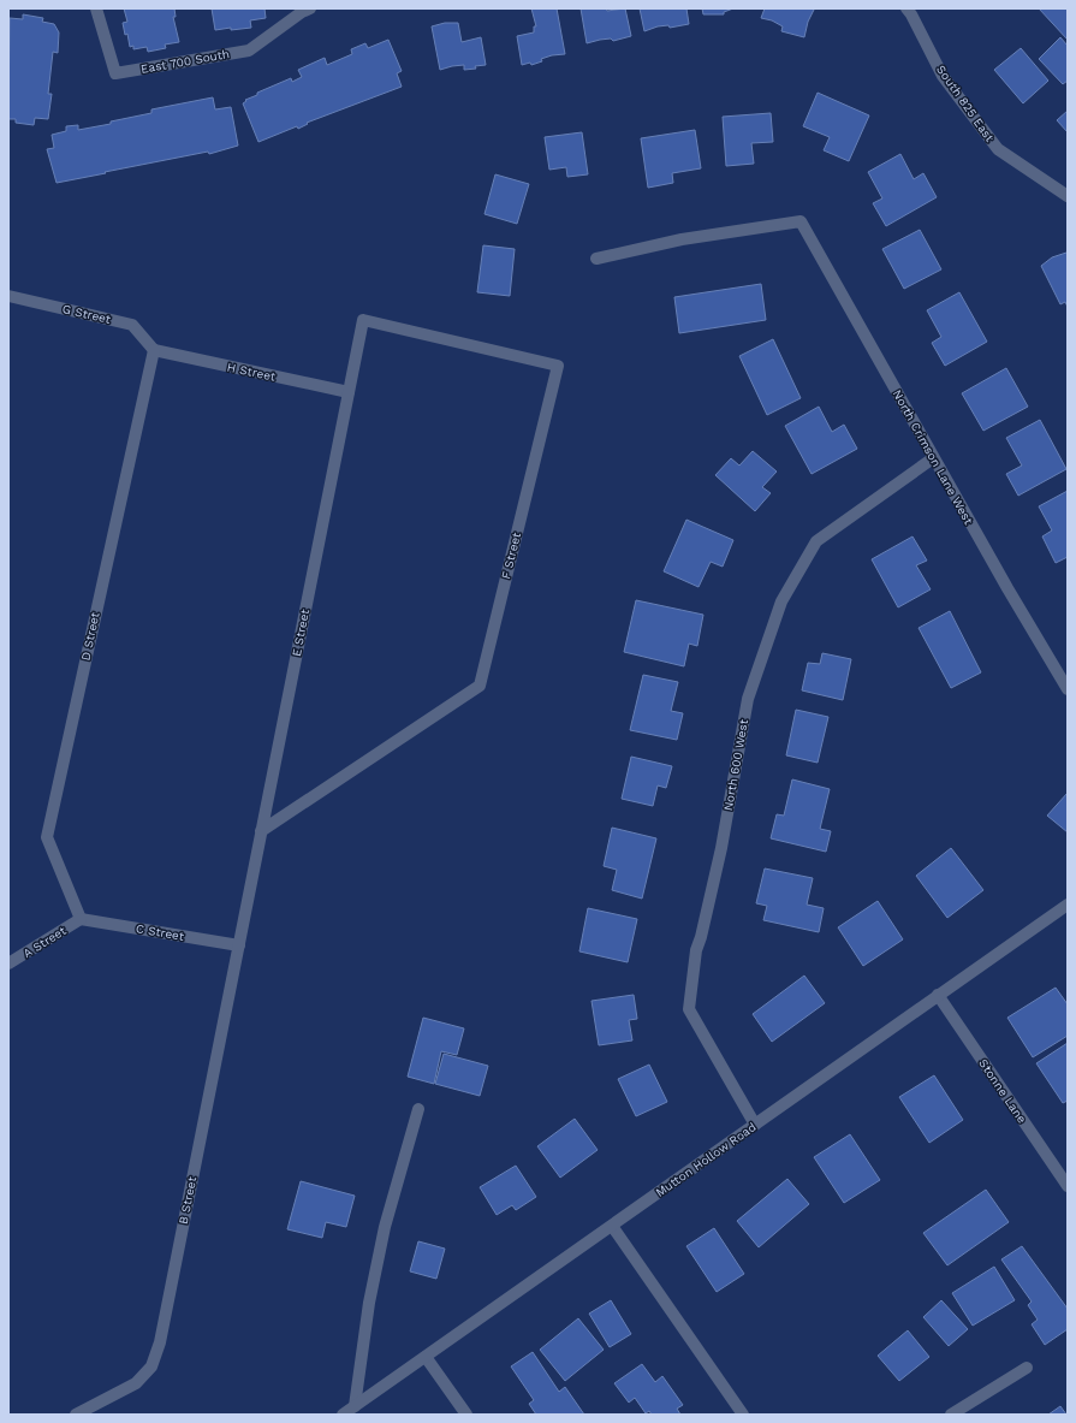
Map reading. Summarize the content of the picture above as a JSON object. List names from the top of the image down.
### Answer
{
  "streets": {
    "street": [
      "East 700 South",
      "South 825 East",
      "G Street",
      "H Street",
      "North Crimson Lane West",
      "F Street",
      "E Street",
      "D Street",
      "North 600 West",
      "C Street",
      "A Street",
      "Stonne Lane",
      "Mutton Hollow Road",
      "B Street"
    ]
  },
  "crossings": [
    ["G Street", "H Street"],
    ["G Street", "D Street"],
    ["H Street", "E Street"],
    ["H Street", "D Street"],
    ["North Crimson Lane West", "North 600 West"],
    ["F Street", "E Street"],
    ["E Street", "C Street"],
    ["E Street", "B Street"],
    ["D Street", "C Street"],
    ["D Street", "A Street"],
    ["North 600 West", "Mutton Hollow Road"],
    ["C Street", "A Street"],
    ["C Street", "B Street"],
    ["Stonne Lane", "Mutton Hollow Road"]
  ]
}
